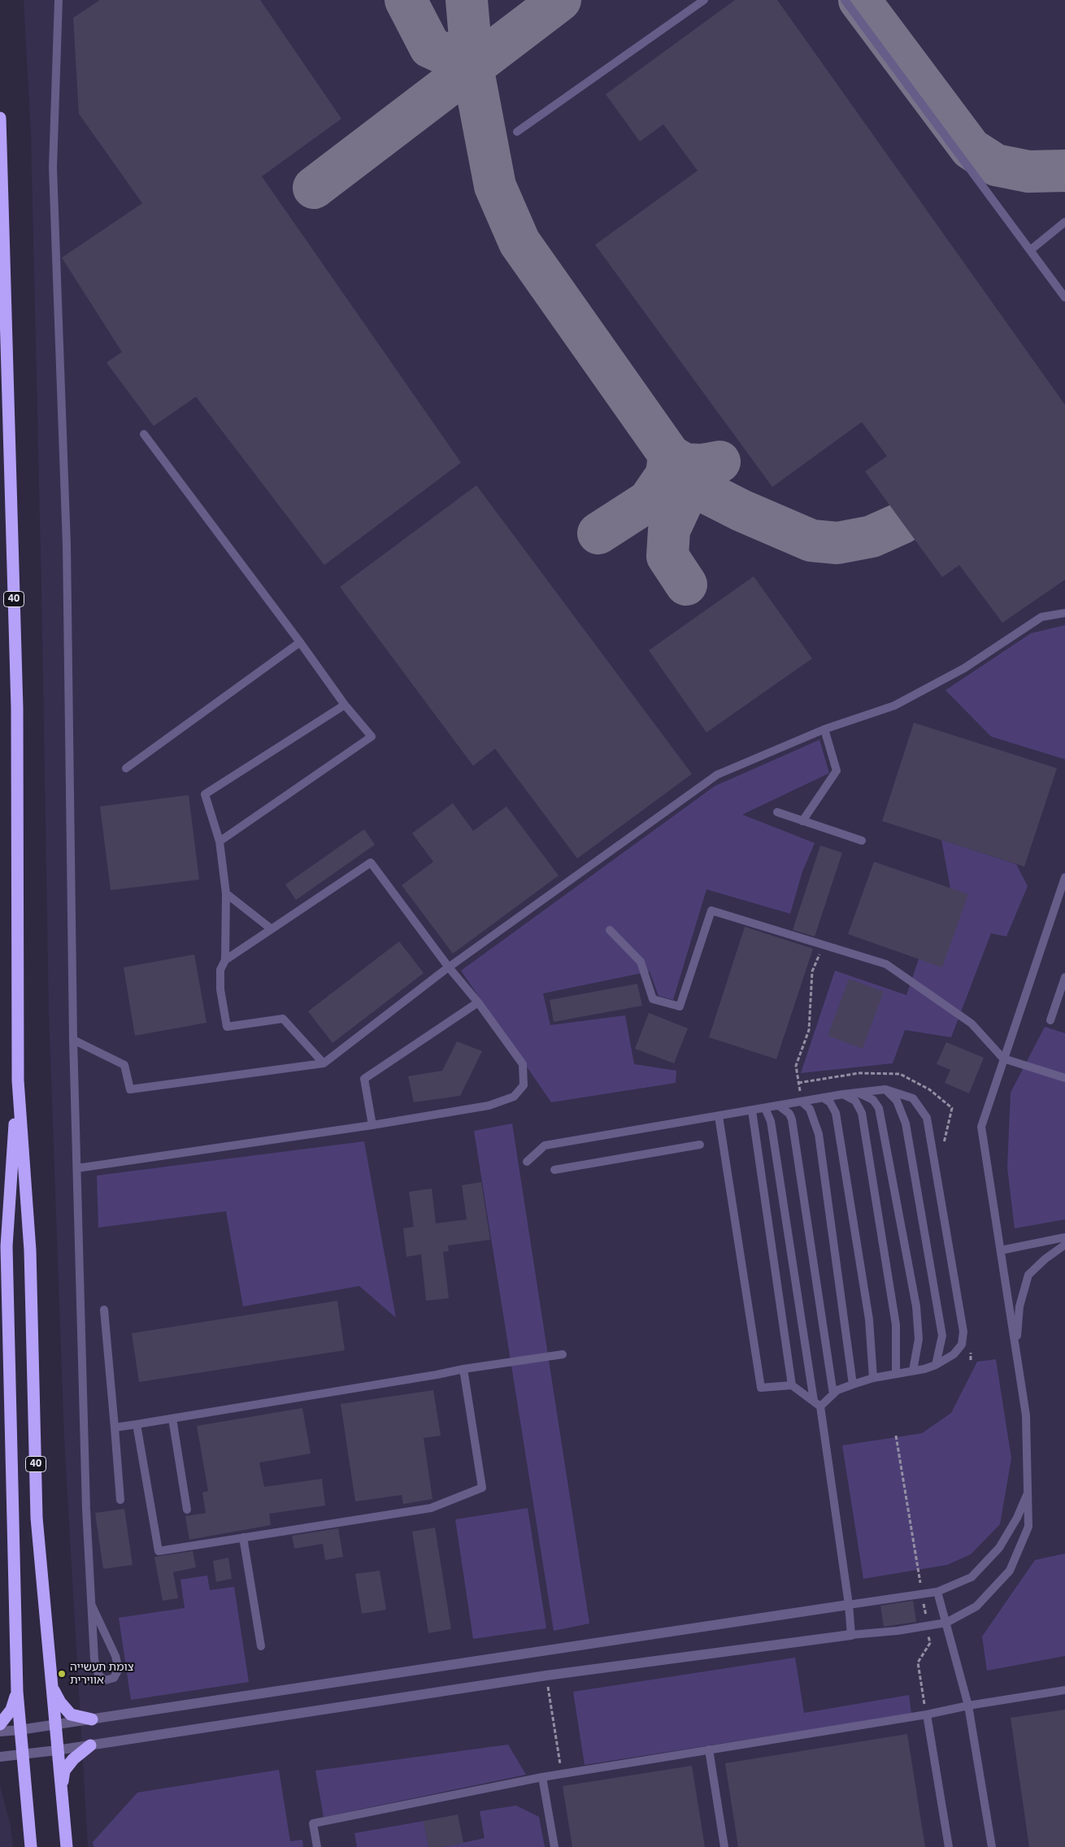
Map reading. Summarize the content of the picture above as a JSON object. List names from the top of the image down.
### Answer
{
  "streets": {
    "highway": ["40"]
  },
  "places": ["צומת תעשייה אווירית"]
}
